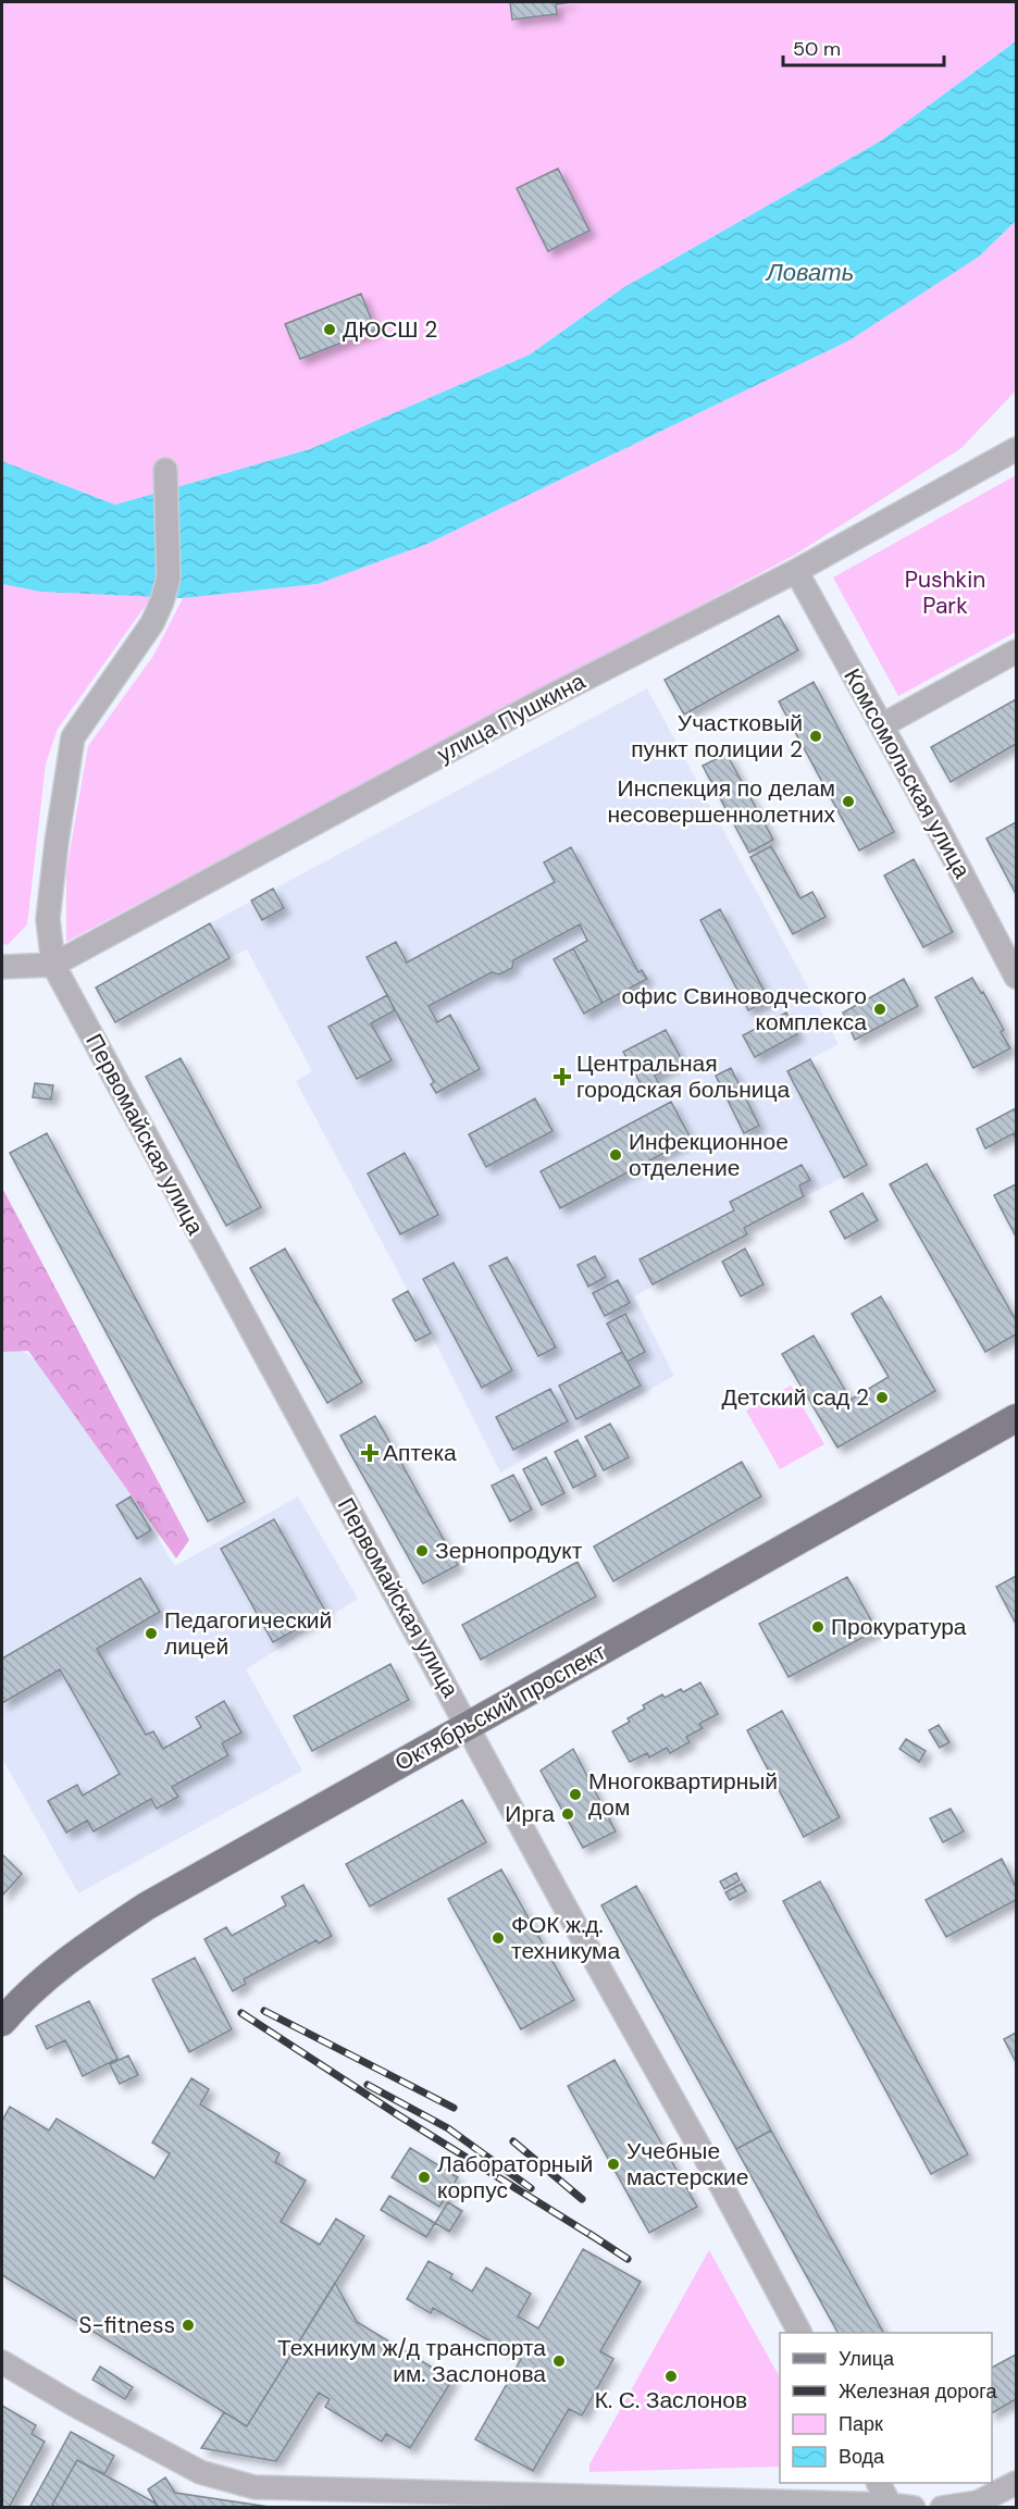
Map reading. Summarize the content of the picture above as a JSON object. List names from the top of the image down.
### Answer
{
  "streets": {
    "main road": ["Октябрьский проспект"],
    "street": ["улица Пушкина", "Комсомольская улица", "Первомайская улица"]
  },
  "crossings": [
    ["улица Пушкина", "Комсомольская улица"],
    ["улица Пушкина", "Первомайская улица"],
    ["Первомайская улица", "Октябрьский проспект"]
  ],
  "water": ["Ловать"],
  "parks": ["Pushkin Park"],
  "places": {
    "other": [
      "ДЮСШ 2",
      "Участковый пункт полиции 2",
      "Инспекция по делам несовершеннолетних",
      "офис Свиноводческого комплекса",
      "Инфекционное отделение",
      "Детский сад 2",
      "Зернопродукт",
      "Прокуратура",
      "Педагогический лицей",
      "Многоквартирный дом",
      "Ирга",
      "ФОК ж.д. техникума",
      "Учебные мастерские",
      "Лабораторный корпус",
      "S-fitness",
      "Техникум ж/д транспорта им. Заслонова",
      "К. С. Заслонов"
    ],
    "health": ["Центральная городская больница", "Аптека"]
  },
  "legend": [
    "Улица",
    "Железная дорога",
    "Парк",
    "Вода"
  ],
  "scale_bar": "50 m"
}
